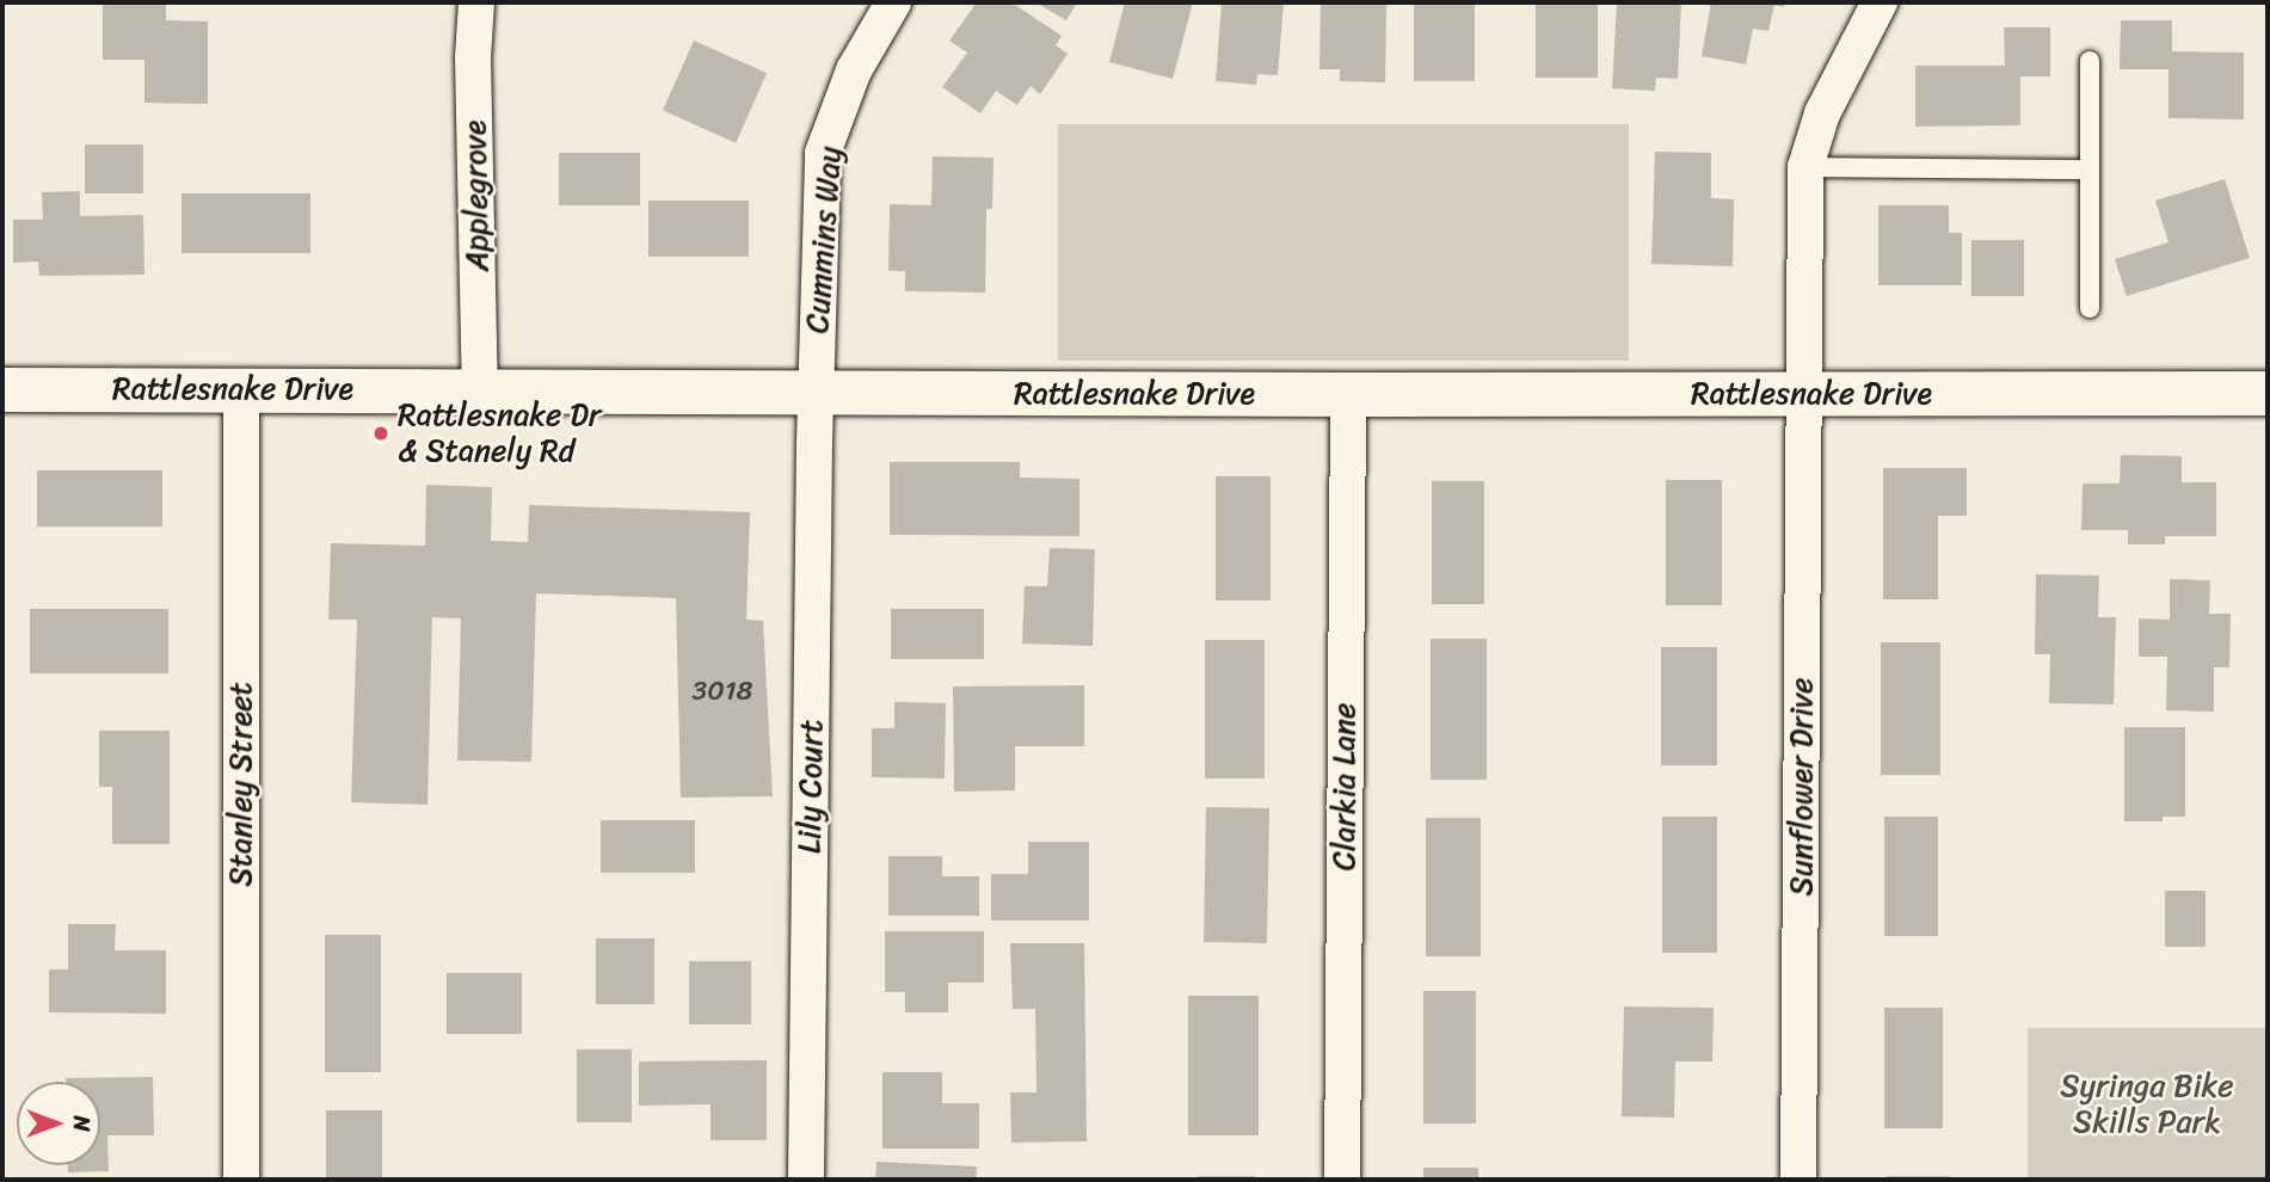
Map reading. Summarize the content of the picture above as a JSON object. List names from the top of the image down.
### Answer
{
  "streets": {
    "street": [
      "Applegrove",
      "Cummins Way",
      "Rattlesnake Drive",
      "Stanley Street",
      "Lily Court",
      "Clarkia Lane",
      "Sunflower Drive"
    ]
  },
  "crossings": [
    ["Applegrove", "Rattlesnake Drive"],
    ["Cummins Way", "Rattlesnake Drive"],
    ["Cummins Way", "Lily Court"],
    ["Rattlesnake Drive", "Stanley Street"],
    ["Rattlesnake Drive", "Lily Court"],
    ["Rattlesnake Drive", "Clarkia Lane"],
    ["Rattlesnake Drive", "Sunflower Drive"]
  ],
  "parks": ["Syringa Bike Skills Park"],
  "places": ["Rattlesnake Dr & Stanely Rd"],
  "house_numbers": ["3018"],
  "north": "right"
}
